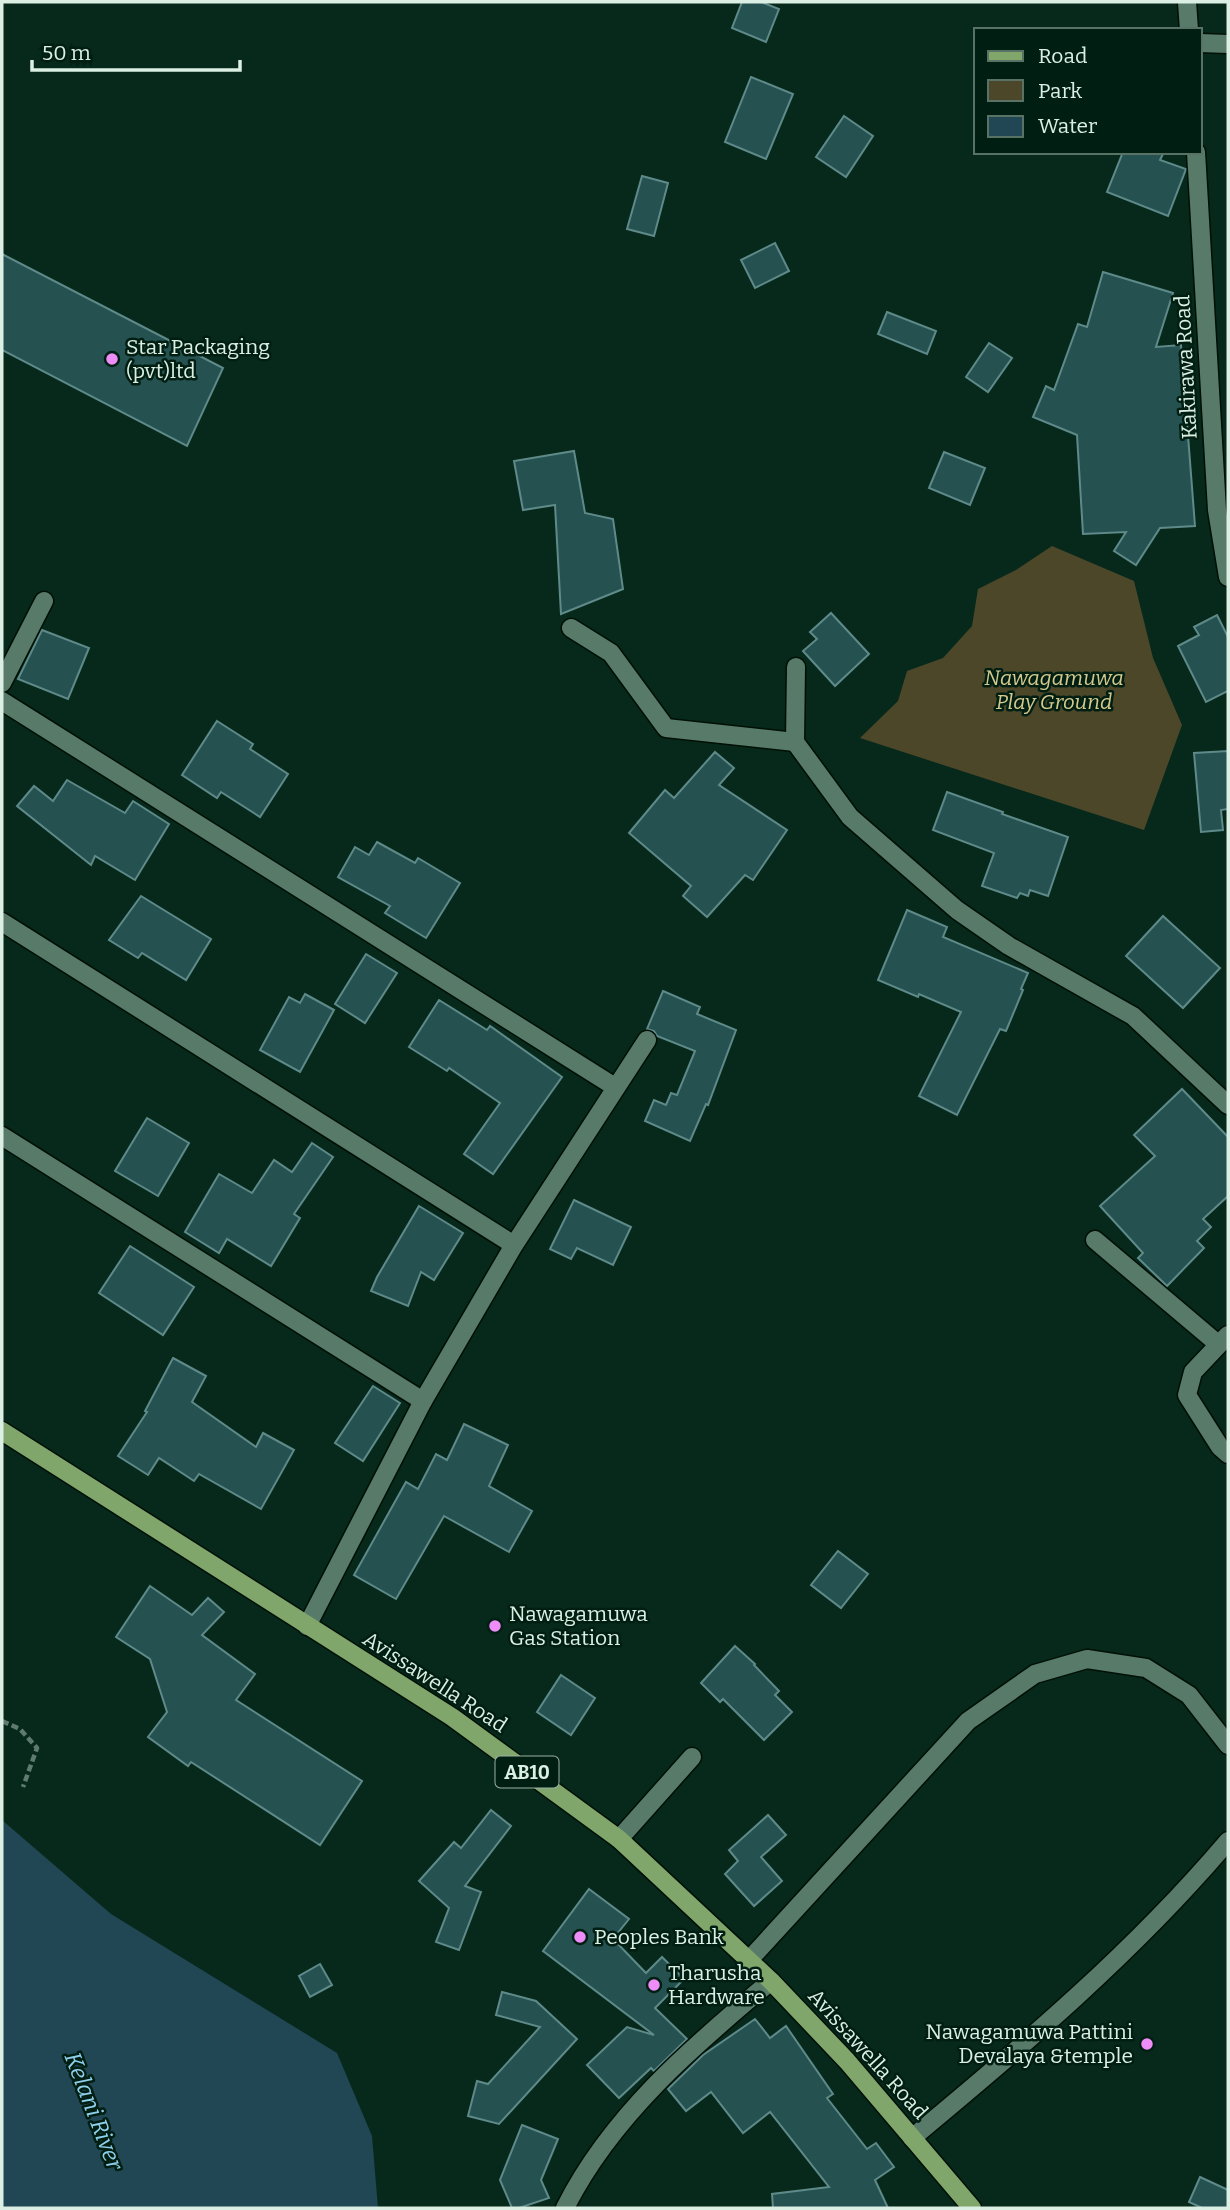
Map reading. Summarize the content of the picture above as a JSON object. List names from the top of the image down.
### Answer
{
  "streets": {
    "main road": ["Avissawella Road", "AB10"],
    "street": ["Kakirawa Road"]
  },
  "water": ["Kelani River"],
  "parks": ["Nawagamuwa Play Ground"],
  "places": [
    "Star Packaging (pvt)ltd",
    "Nawagamuwa Gas Station",
    "Peoples Bank",
    "Tharusha Hardware",
    "Nawagamuwa Pattini Devalaya &temple"
  ],
  "legend": ["Road", "Park", "Water"],
  "scale_bar": "50 m"
}
